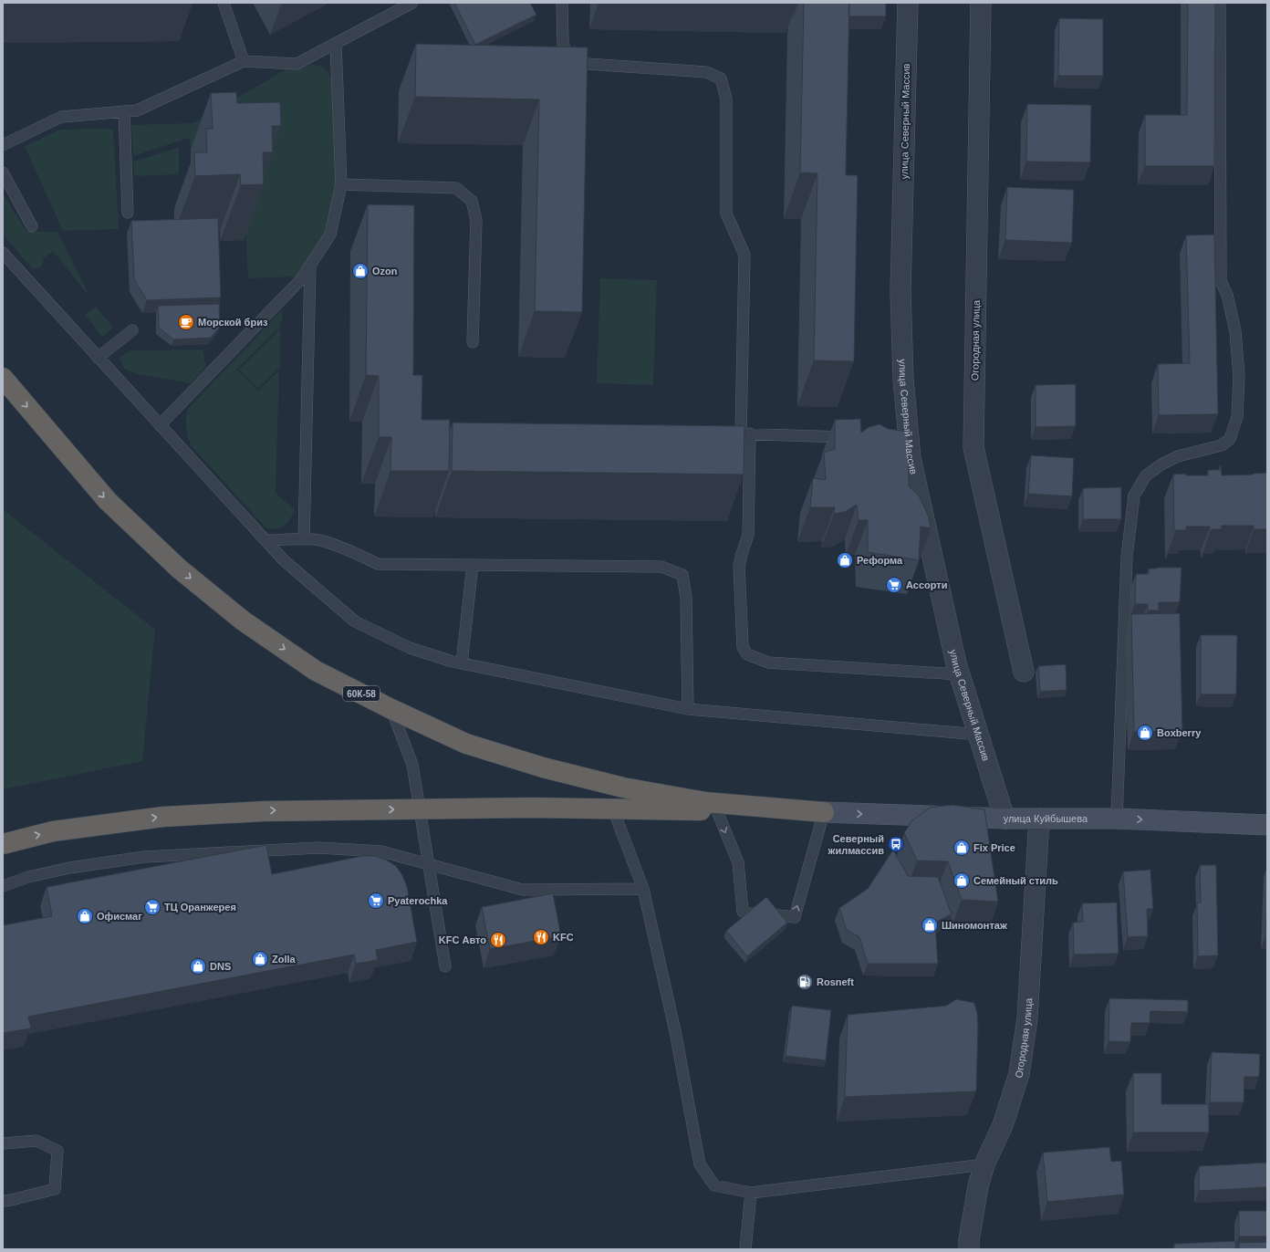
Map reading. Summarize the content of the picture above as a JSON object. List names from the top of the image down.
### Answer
{
  "streets": {
    "highway": ["60К-58"],
    "main road": ["улица Куйбышева"],
    "street": ["улица Северный Массив", "Огородная улица"]
  },
  "crossings": [
    ["улица Северный Массив", "улица Куйбышева"],
    ["Огородная улица", "улица Куйбышева"],
    ["60К-58", "улица Куйбышева"]
  ],
  "one_way": ["улица Куйбышева"],
  "places": {
    "shop": [
      "Ozon",
      "Реформа",
      "Boxberry",
      "Fix Price",
      "Семейный стиль",
      "Офисмаг",
      "Шиномонтаж",
      "Zolla",
      "DNS"
    ],
    "cafe": ["Морской бриз"],
    "supermarket": ["Ассорти", "Pyaterochka", "ТЦ Оранжерея"],
    "bus stop": ["Северный жилмассив"],
    "restaurant": ["KFC", "KFC Авто"],
    "fuel station": ["Rosneft"]
  }
}
